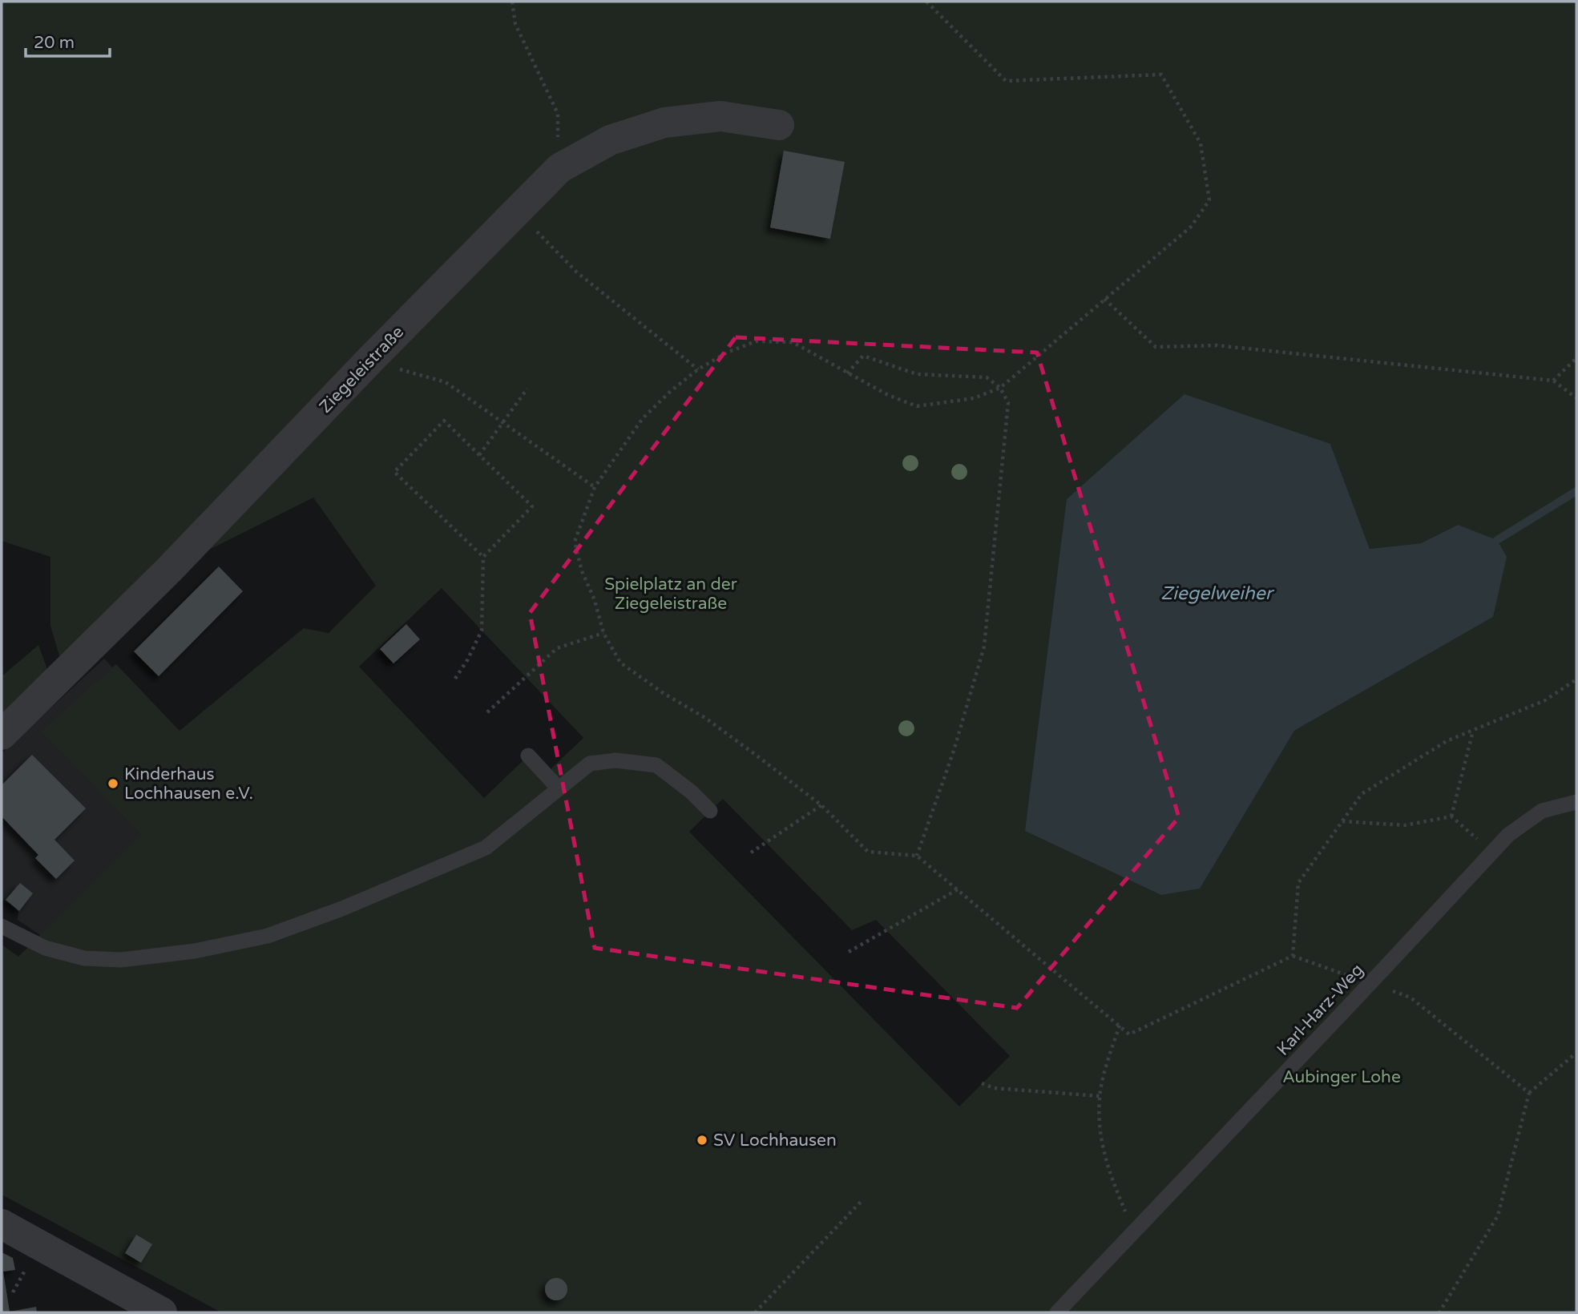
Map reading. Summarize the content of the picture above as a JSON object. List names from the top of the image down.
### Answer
{
  "streets": {
    "street": ["Ziegeleistraße"],
    "lane": ["Karl-Harz-Weg"]
  },
  "water": ["Ziegelweiher"],
  "parks": ["Spielplatz an der Ziegeleistraße", "Aubinger Lohe"],
  "places": ["Kinderhaus Lochhausen e.V.", "SV Lochhausen"],
  "scale_bar": "20 m"
}
